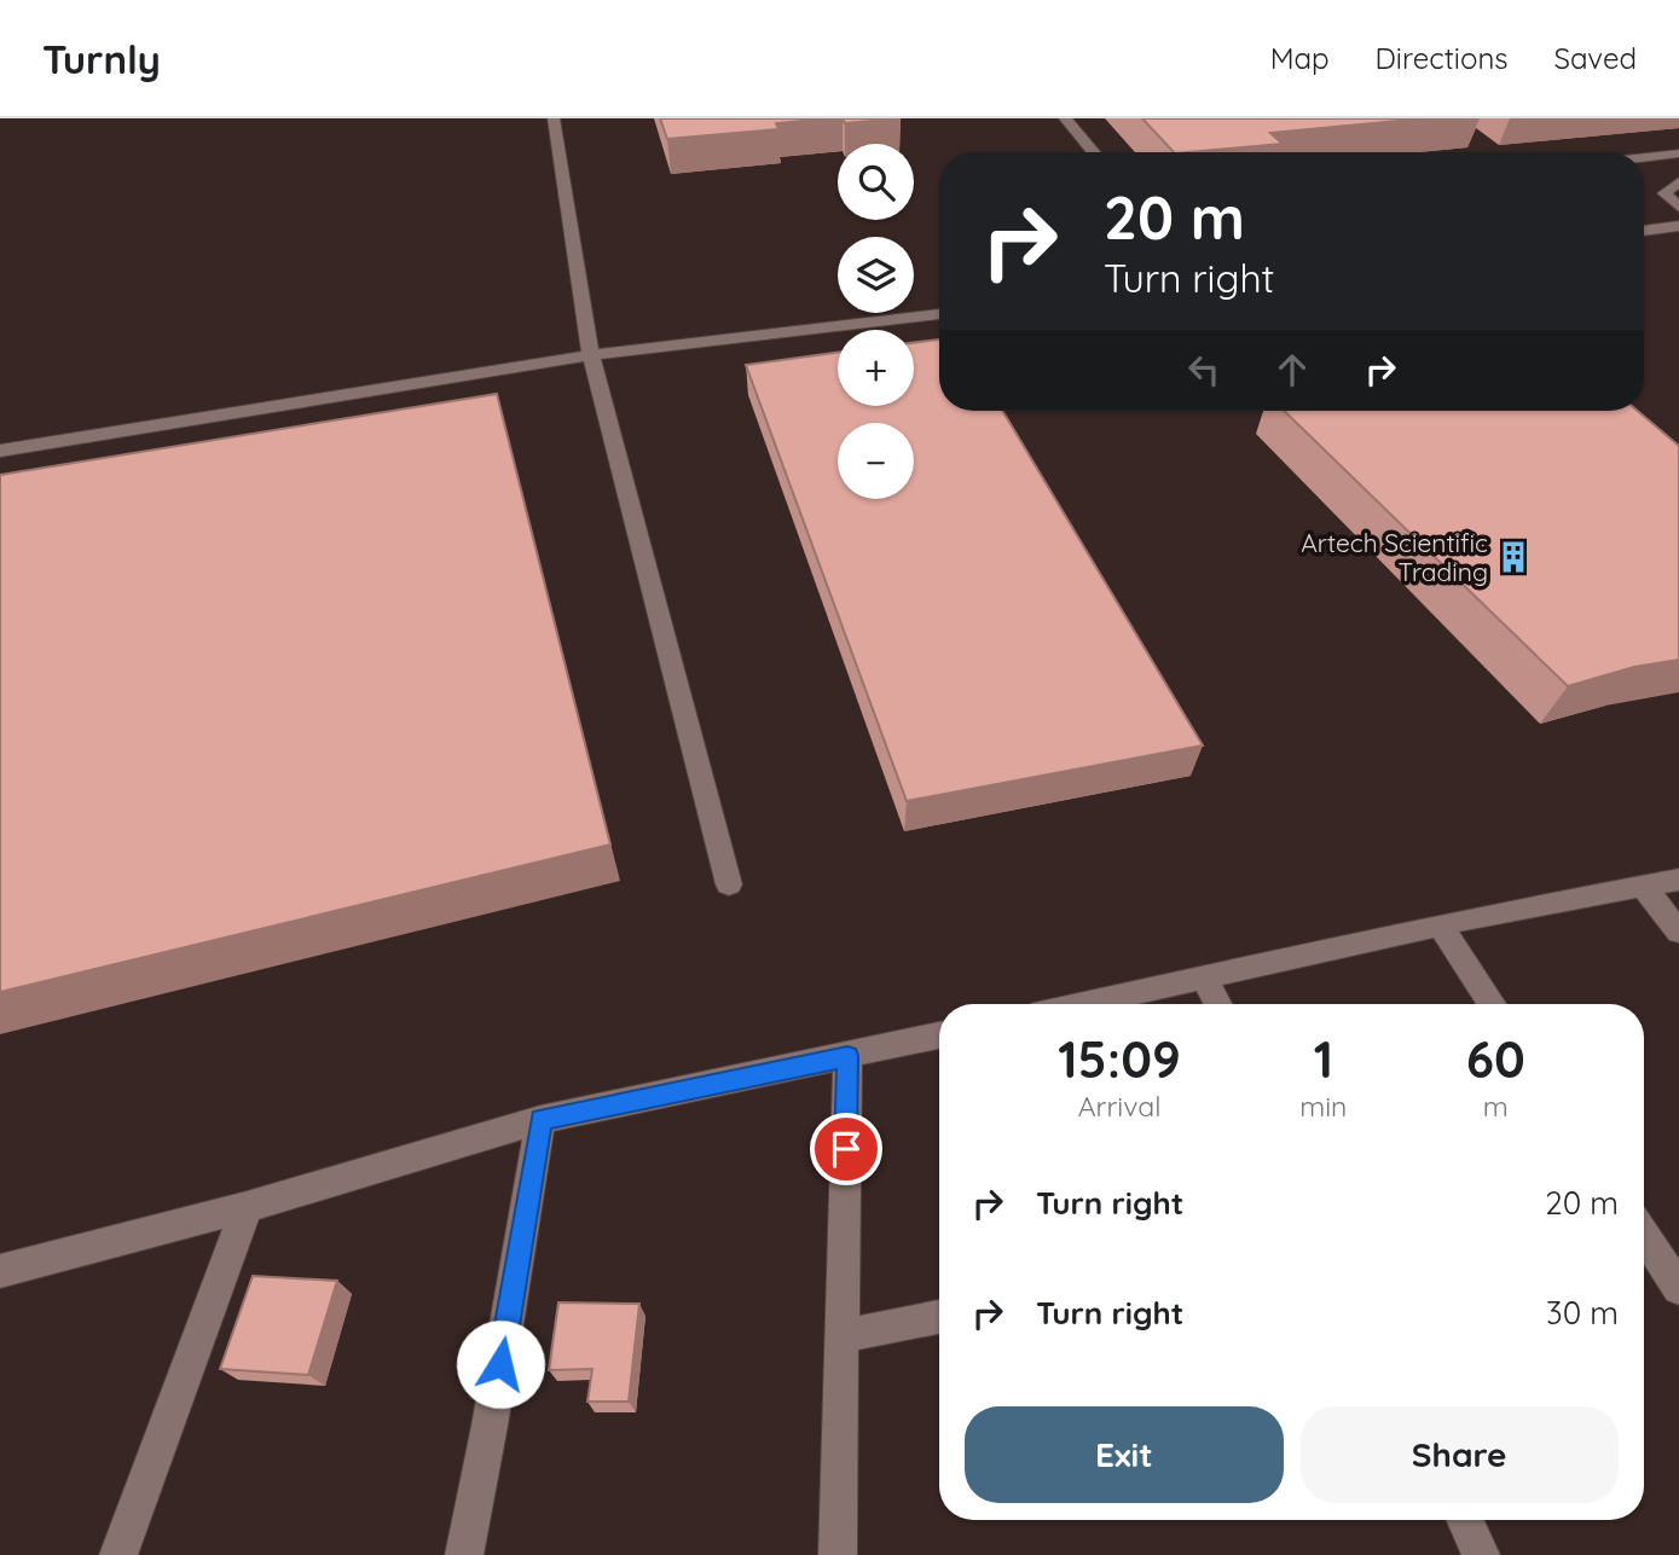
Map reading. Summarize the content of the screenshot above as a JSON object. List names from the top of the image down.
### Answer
{
  "places": {
    "building": ["Artech Scientific Trading"]
  },
  "page": {
    "header": "Turnly",
    "nav": ["Map", "Directions", "Saved"],
    "map_buttons": ["+", "−"],
    "turn": ["20 m", "Turn right"],
    "eta": [
      "15:09",
      "Arrival",
      "1",
      "min",
      "60",
      "m"
    ],
    "list": [
      {
        "name": "Turn right",
        "value": "20 m"
      },
      {
        "name": "Turn right",
        "value": "30 m"
      }
    ],
    "buttons": ["Exit", "Share"]
  }
}
